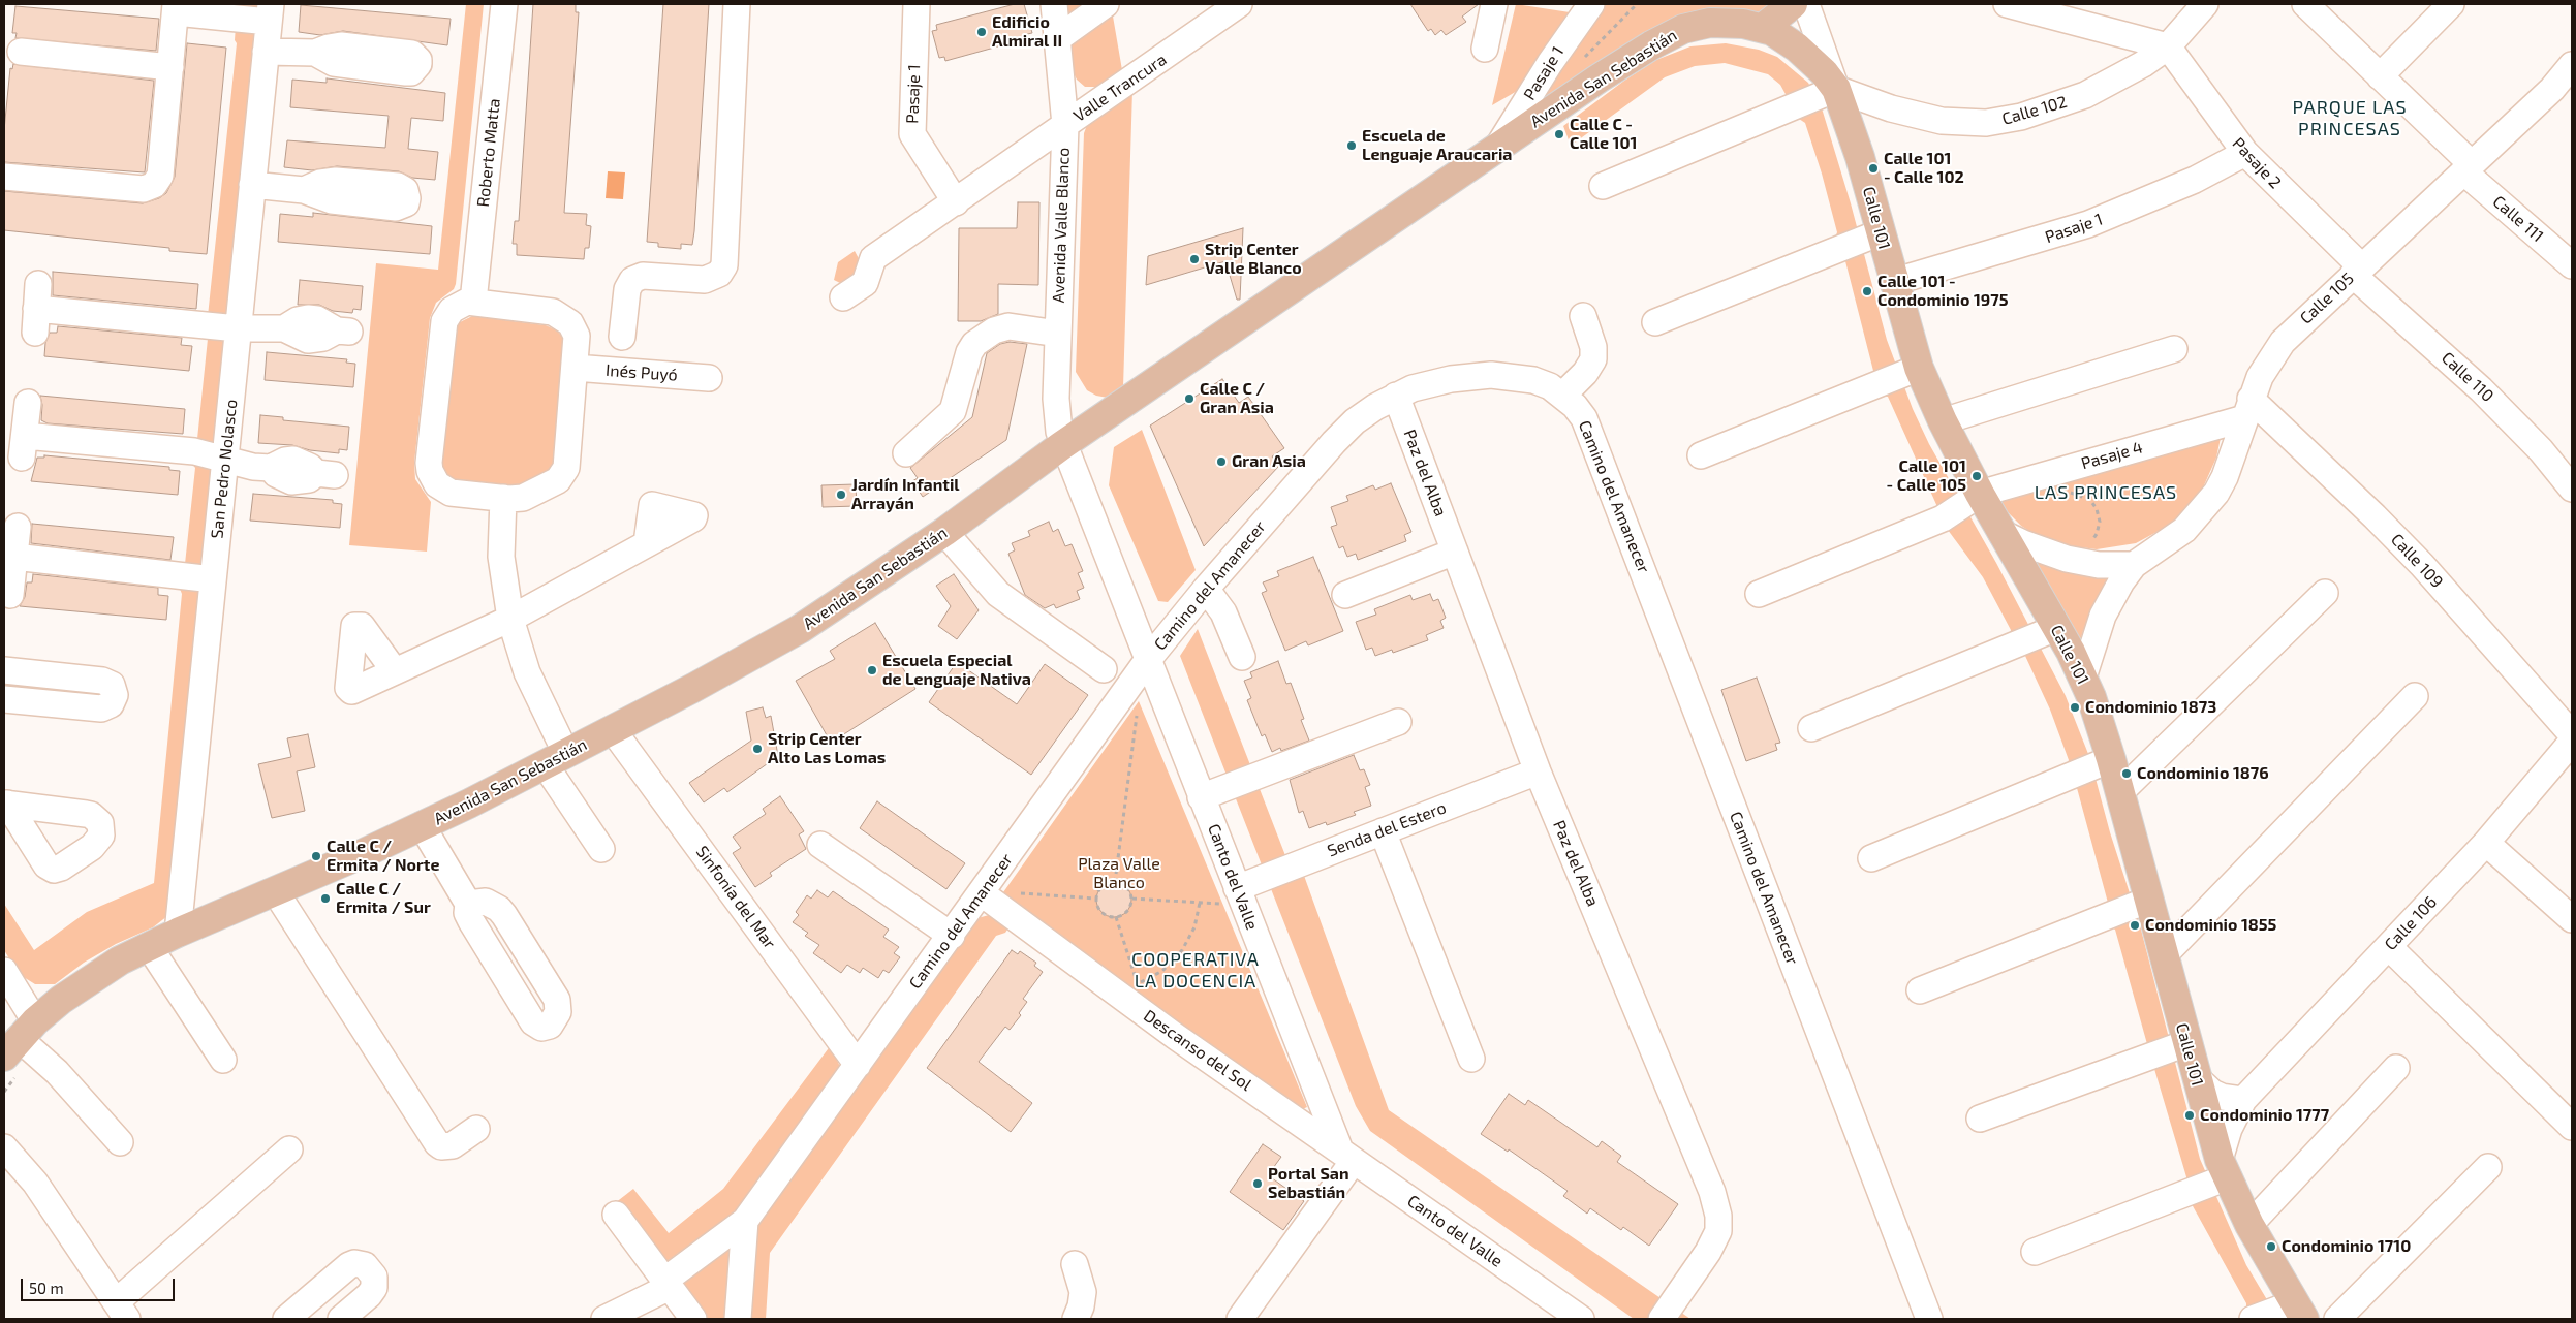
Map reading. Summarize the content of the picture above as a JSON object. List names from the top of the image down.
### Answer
{
  "streets": {
    "main road": ["Avenida San Sebastián", "Calle 101"],
    "street": [
      "Pasaje 1",
      "Valle Trancura",
      "Calle 102",
      "Roberto Matta",
      "Pasaje 2",
      "Calle 111",
      "Avenida Valle Blanco",
      "Calle 105",
      "Inés Puyó",
      "Calle 110",
      "Pasaje 4",
      "San Pedro Nolasco",
      "Paz del Alba",
      "Camino del Amanecer",
      "Calle 109",
      "Senda del Estero",
      "Canto del Valle",
      "Sinfonía del Mar",
      "Calle 106",
      "Descanso del Sol"
    ]
  },
  "crossings": [
    ["Pasaje 1", "Avenida San Sebastián"],
    ["Pasaje 1", "Valle Trancura"],
    ["Pasaje 1", "Pasaje 2"],
    ["Pasaje 1", "Calle 101"],
    ["Avenida San Sebastián", "Calle 102"],
    ["Avenida San Sebastián", "Calle 101"],
    ["Avenida San Sebastián", "Avenida Valle Blanco"],
    ["Avenida San Sebastián", "San Pedro Nolasco"],
    ["Avenida San Sebastián", "Canto del Valle"],
    ["Avenida San Sebastián", "Sinfonía del Mar"],
    ["Valle Trancura", "Avenida Valle Blanco"],
    ["Calle 102", "Pasaje 2"],
    ["Calle 102", "Calle 101"],
    ["Pasaje 2", "Calle 105"],
    ["Pasaje 2", "Calle 110"],
    ["Calle 101", "Calle 105"],
    ["Calle 101", "Pasaje 4"],
    ["Calle 101", "Calle 106"],
    ["Calle 111", "Calle 105"],
    ["Avenida Valle Blanco", "Canto del Valle"],
    ["Calle 105", "Calle 110"],
    ["Calle 105", "Pasaje 4"],
    ["Calle 105", "Calle 109"],
    ["Pasaje 4", "Calle 109"],
    ["Paz del Alba", "Camino del Amanecer"],
    ["Paz del Alba", "Senda del Estero"],
    ["Camino del Amanecer", "Canto del Valle"],
    ["Camino del Amanecer", "Sinfonía del Mar"],
    ["Camino del Amanecer", "Descanso del Sol"],
    ["Senda del Estero", "Canto del Valle"],
    ["Canto del Valle", "Descanso del Sol"]
  ],
  "districts": ["PARQUE LAS PRINCESAS", "LAS PRINCESAS", "COOPERATIVA LA DOCENCIA"],
  "parks": ["Plaza Valle Blanco"],
  "places": [
    "Edificio Almiral II",
    "Calle C - Calle 101",
    "Escuela de Lenguaje Araucaria",
    "Calle 101 - Calle 102",
    "Strip Center Valle Blanco",
    "Calle 101 - Condominio 1975",
    "Calle C / Gran Asia",
    "Gran Asia",
    "Calle 101 - Calle 105",
    "Jardín Infantil Arrayán",
    "Escuela Especial de Lenguaje Nativa",
    "Condominio 1873",
    "Strip Center Alto Las Lomas",
    "Condominio 1876",
    "Calle C / Ermita / Norte",
    "Calle C / Ermita / Sur",
    "Condominio 1855",
    "Condominio 1777",
    "Portal San Sebastián",
    "Condominio 1710"
  ],
  "scale_bar": "50 m"
}
